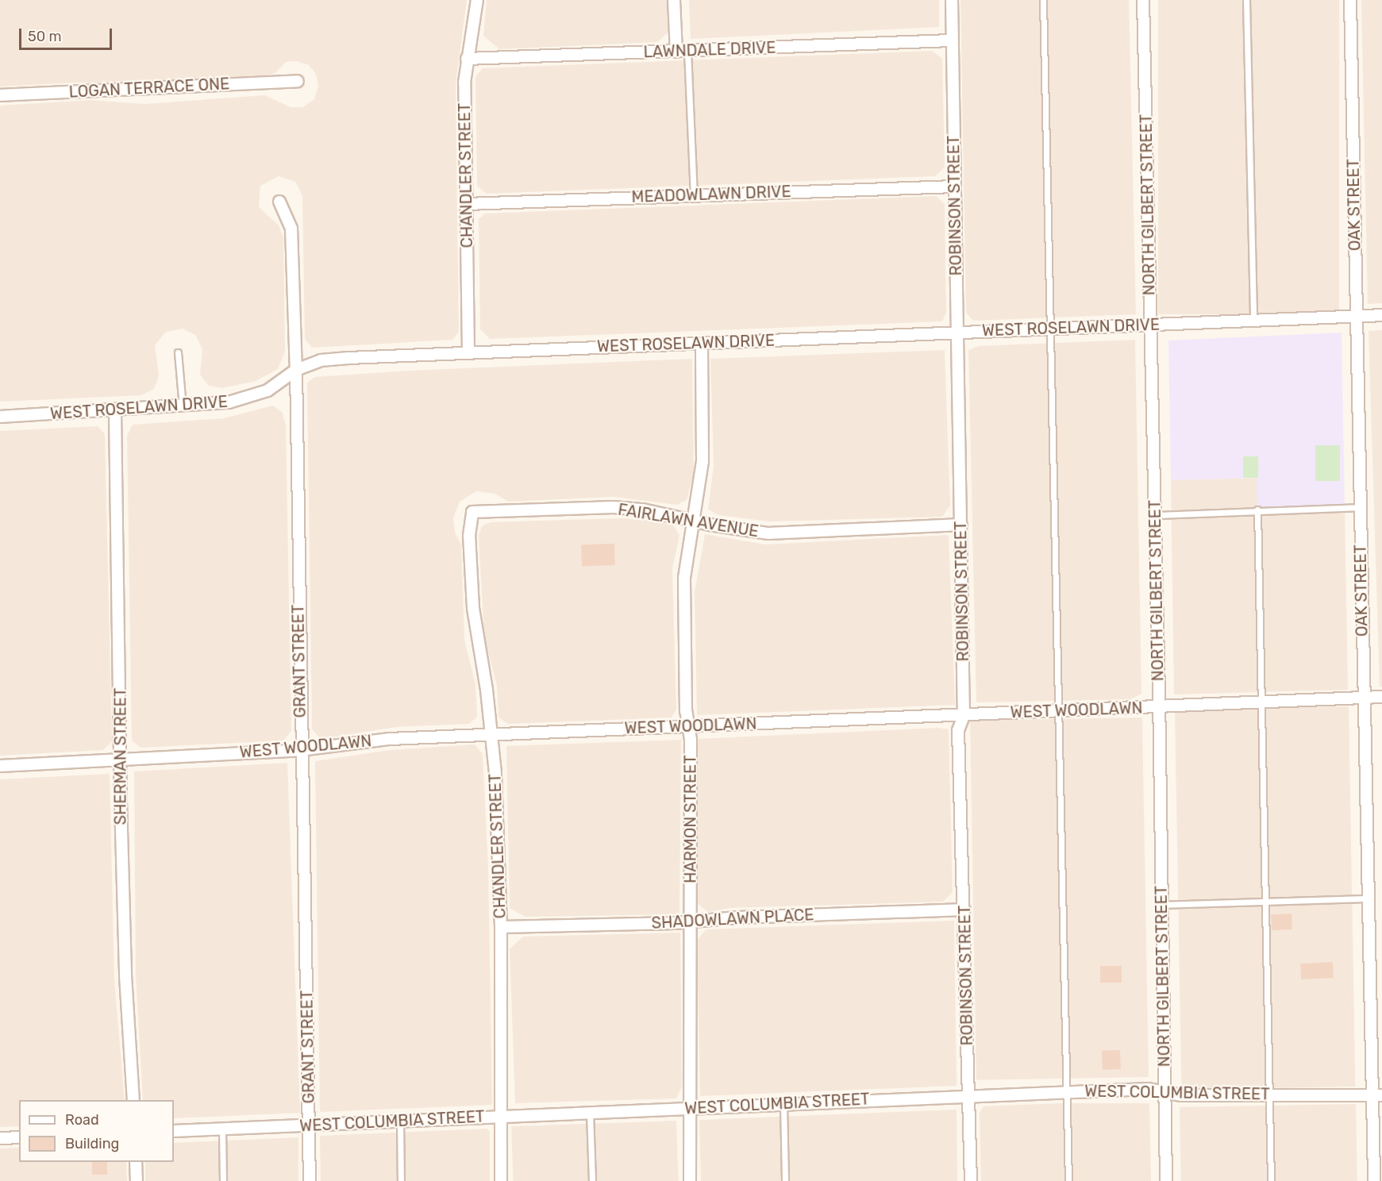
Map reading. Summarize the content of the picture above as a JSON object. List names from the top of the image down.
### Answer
{
  "streets": {
    "street": [
      "LAWNDALE DRIVE",
      "LOGAN TERRACE ONE",
      "CHANDLER STREET",
      "MEADOWLAWN DRIVE",
      "NORTH GILBERT STREET",
      "OAK STREET",
      "ROBINSON STREET",
      "WEST ROSELAWN DRIVE",
      "FAIRLAWN AVENUE",
      "GRANT STREET",
      "WEST WOODLAWN",
      "SHERMAN STREET",
      "HARMON STREET",
      "SHADOWLAWN PLACE",
      "WEST COLUMBIA STREET"
    ]
  },
  "crossings": [
    ["LAWNDALE DRIVE", "CHANDLER STREET"],
    ["LAWNDALE DRIVE", "ROBINSON STREET"],
    ["CHANDLER STREET", "MEADOWLAWN DRIVE"],
    ["CHANDLER STREET", "WEST ROSELAWN DRIVE"],
    ["CHANDLER STREET", "FAIRLAWN AVENUE"],
    ["CHANDLER STREET", "WEST WOODLAWN"],
    ["CHANDLER STREET", "SHADOWLAWN PLACE"],
    ["CHANDLER STREET", "WEST COLUMBIA STREET"],
    ["MEADOWLAWN DRIVE", "ROBINSON STREET"],
    ["NORTH GILBERT STREET", "WEST ROSELAWN DRIVE"],
    ["NORTH GILBERT STREET", "WEST WOODLAWN"],
    ["NORTH GILBERT STREET", "WEST COLUMBIA STREET"],
    ["OAK STREET", "WEST ROSELAWN DRIVE"],
    ["OAK STREET", "WEST WOODLAWN"],
    ["OAK STREET", "WEST COLUMBIA STREET"],
    ["ROBINSON STREET", "WEST ROSELAWN DRIVE"],
    ["ROBINSON STREET", "FAIRLAWN AVENUE"],
    ["ROBINSON STREET", "WEST WOODLAWN"],
    ["ROBINSON STREET", "SHADOWLAWN PLACE"],
    ["ROBINSON STREET", "WEST COLUMBIA STREET"],
    ["WEST ROSELAWN DRIVE", "GRANT STREET"],
    ["WEST ROSELAWN DRIVE", "SHERMAN STREET"],
    ["WEST ROSELAWN DRIVE", "HARMON STREET"],
    ["FAIRLAWN AVENUE", "HARMON STREET"],
    ["GRANT STREET", "WEST WOODLAWN"],
    ["GRANT STREET", "WEST COLUMBIA STREET"],
    ["WEST WOODLAWN", "SHERMAN STREET"],
    ["WEST WOODLAWN", "HARMON STREET"],
    ["HARMON STREET", "SHADOWLAWN PLACE"],
    ["HARMON STREET", "WEST COLUMBIA STREET"]
  ],
  "legend": ["Road", "Building"],
  "scale_bar": "50 m"
}
